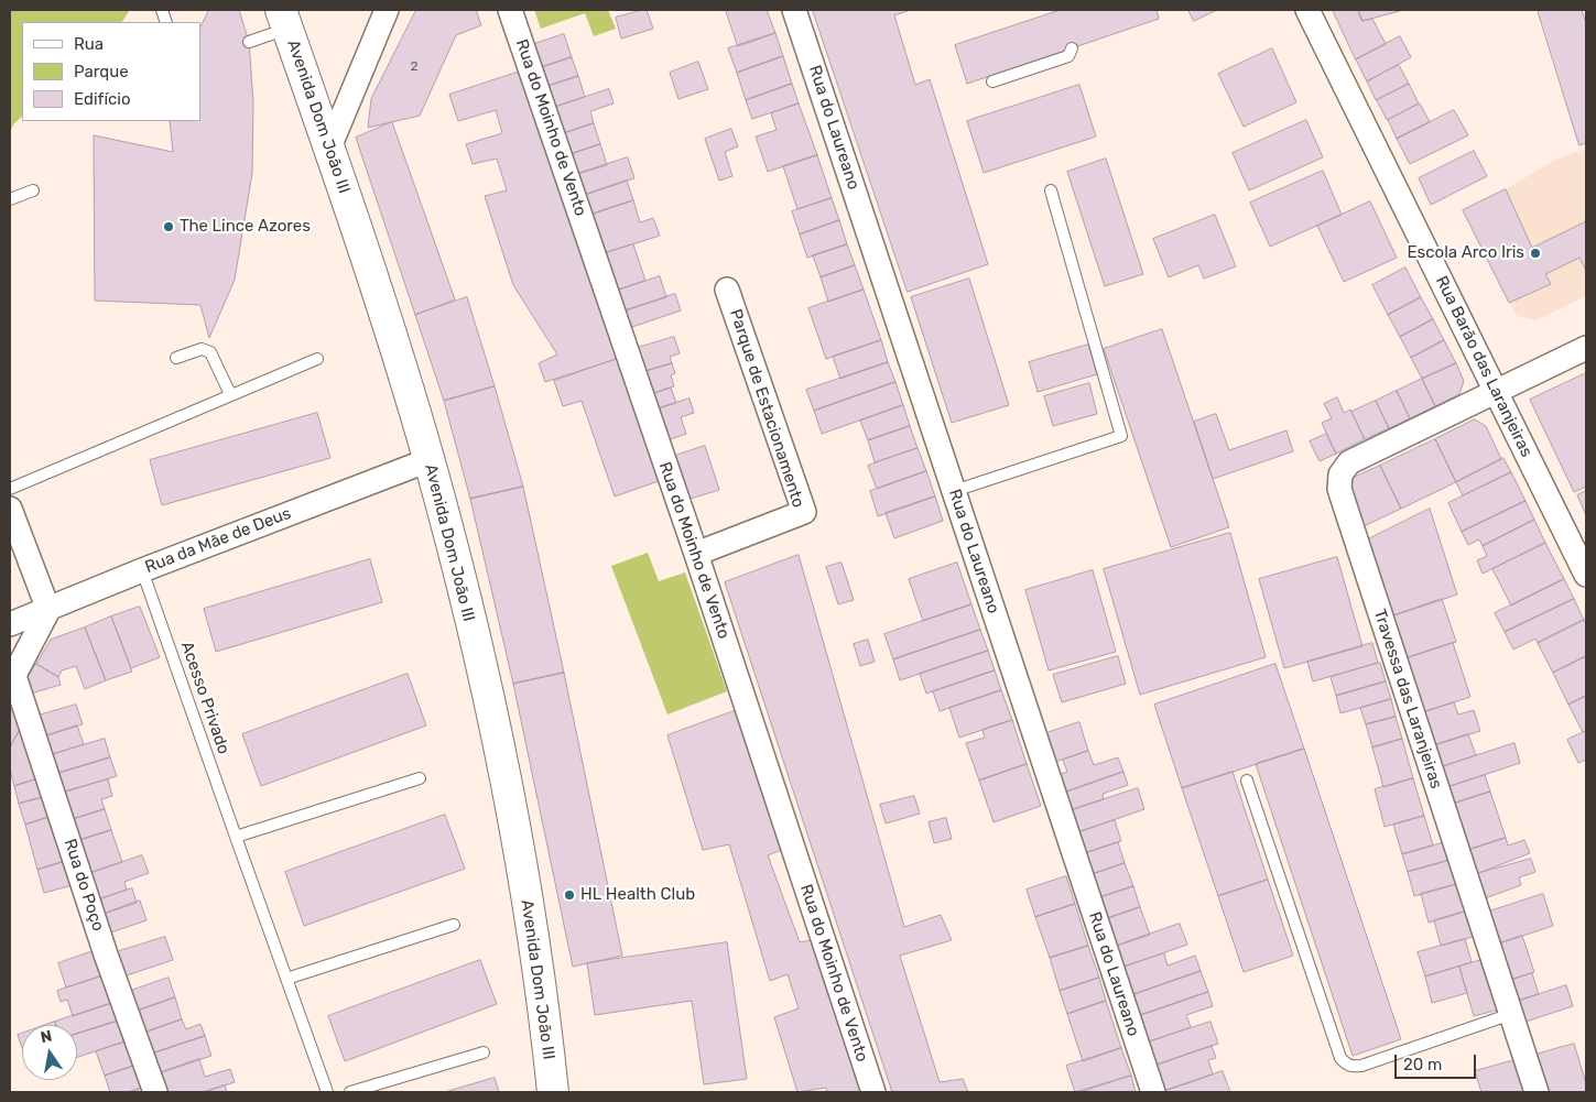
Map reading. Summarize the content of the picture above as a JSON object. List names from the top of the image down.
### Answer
{
  "streets": {
    "main road": ["Avenida Dom João III"],
    "street": [
      "Rua do Moinho de Vento",
      "Rua do Laureano",
      "Rua Barão das Laranjeiras",
      "Parque de Estacionamento",
      "Rua da Mãe de Deus",
      "Travessa das Laranjeiras",
      "Rua do Poço"
    ],
    "lane": ["Acesso Privado"]
  },
  "crossings": [
    ["Avenida Dom João III", "Rua da Mãe de Deus"],
    ["Rua do Moinho de Vento", "Parque de Estacionamento"],
    ["Rua Barão das Laranjeiras", "Travessa das Laranjeiras"],
    ["Rua da Mãe de Deus", "Acesso Privado"]
  ],
  "places": ["The Lince Azores", "Escola Arco Iris", "HL Health Club"],
  "house_numbers": ["2"],
  "legend": ["Rua", "Parque", "Edifício"],
  "scale_bar": "20 m",
  "north": "top"
}
